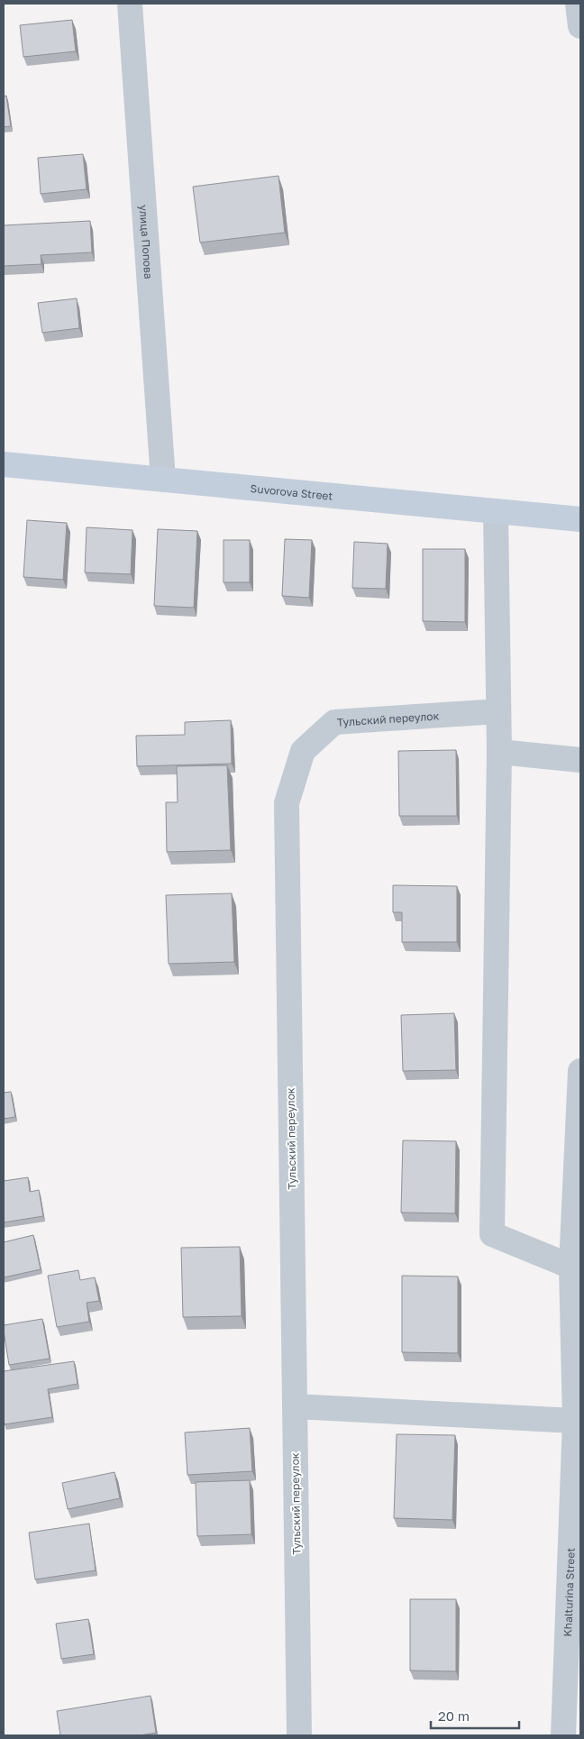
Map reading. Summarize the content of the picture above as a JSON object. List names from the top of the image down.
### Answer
{
  "streets": {
    "main road": ["Suvorova Street"],
    "street": ["улица Попова", "Тульский переулок", "Khalturina Street"]
  },
  "crossings": [
    ["улица Попова", "Suvorova Street"]
  ],
  "scale_bar": "20 m"
}
